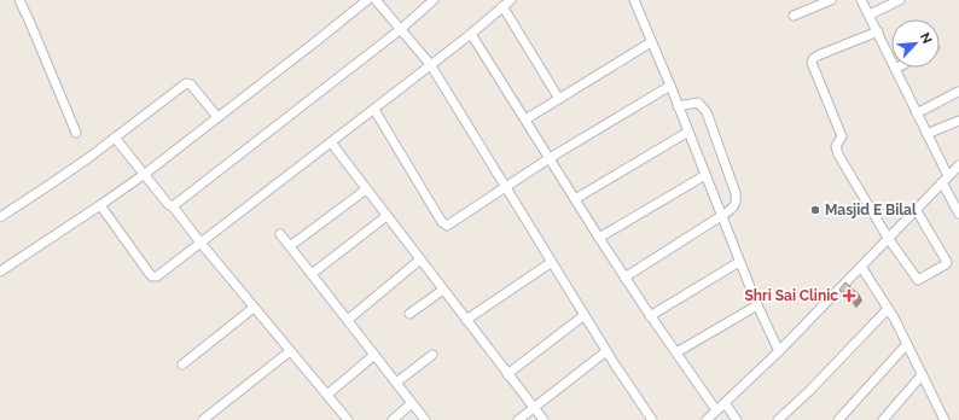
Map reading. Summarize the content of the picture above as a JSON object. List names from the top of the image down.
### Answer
{
  "places": {
    "other": ["Masjid E Bilal"],
    "health": ["Shri Sai Clinic"]
  },
  "north": "top right"
}
